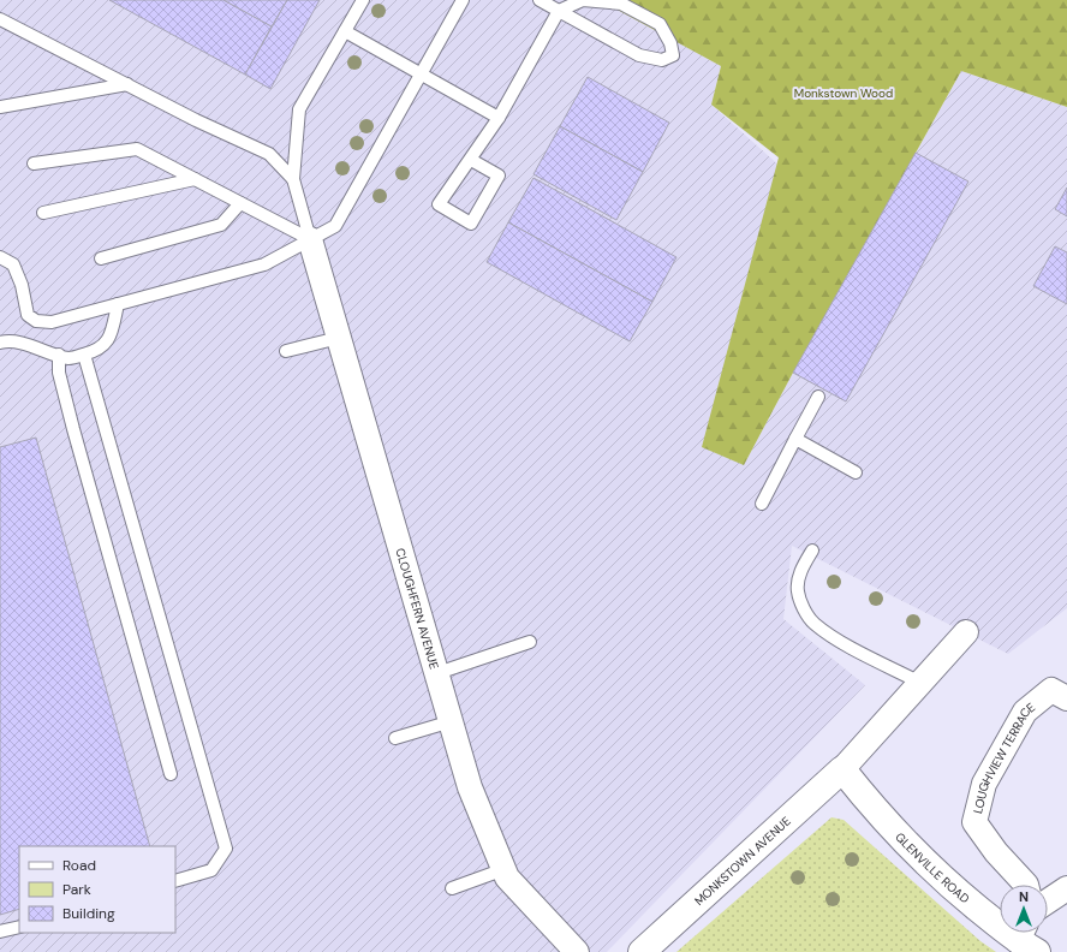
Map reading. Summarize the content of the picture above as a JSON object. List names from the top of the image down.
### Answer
{
  "streets": {
    "street": [
      "CLOUGHFERN AVENUE",
      "LOUGHVIEW TERRACE",
      "MONKSTOWN AVENUE",
      "GLENVILLE ROAD"
    ]
  },
  "crossings": [
    ["MONKSTOWN AVENUE", "GLENVILLE ROAD"]
  ],
  "parks": ["Monkstown Wood"],
  "legend": ["Road", "Park", "Building"],
  "north": "top"
}
